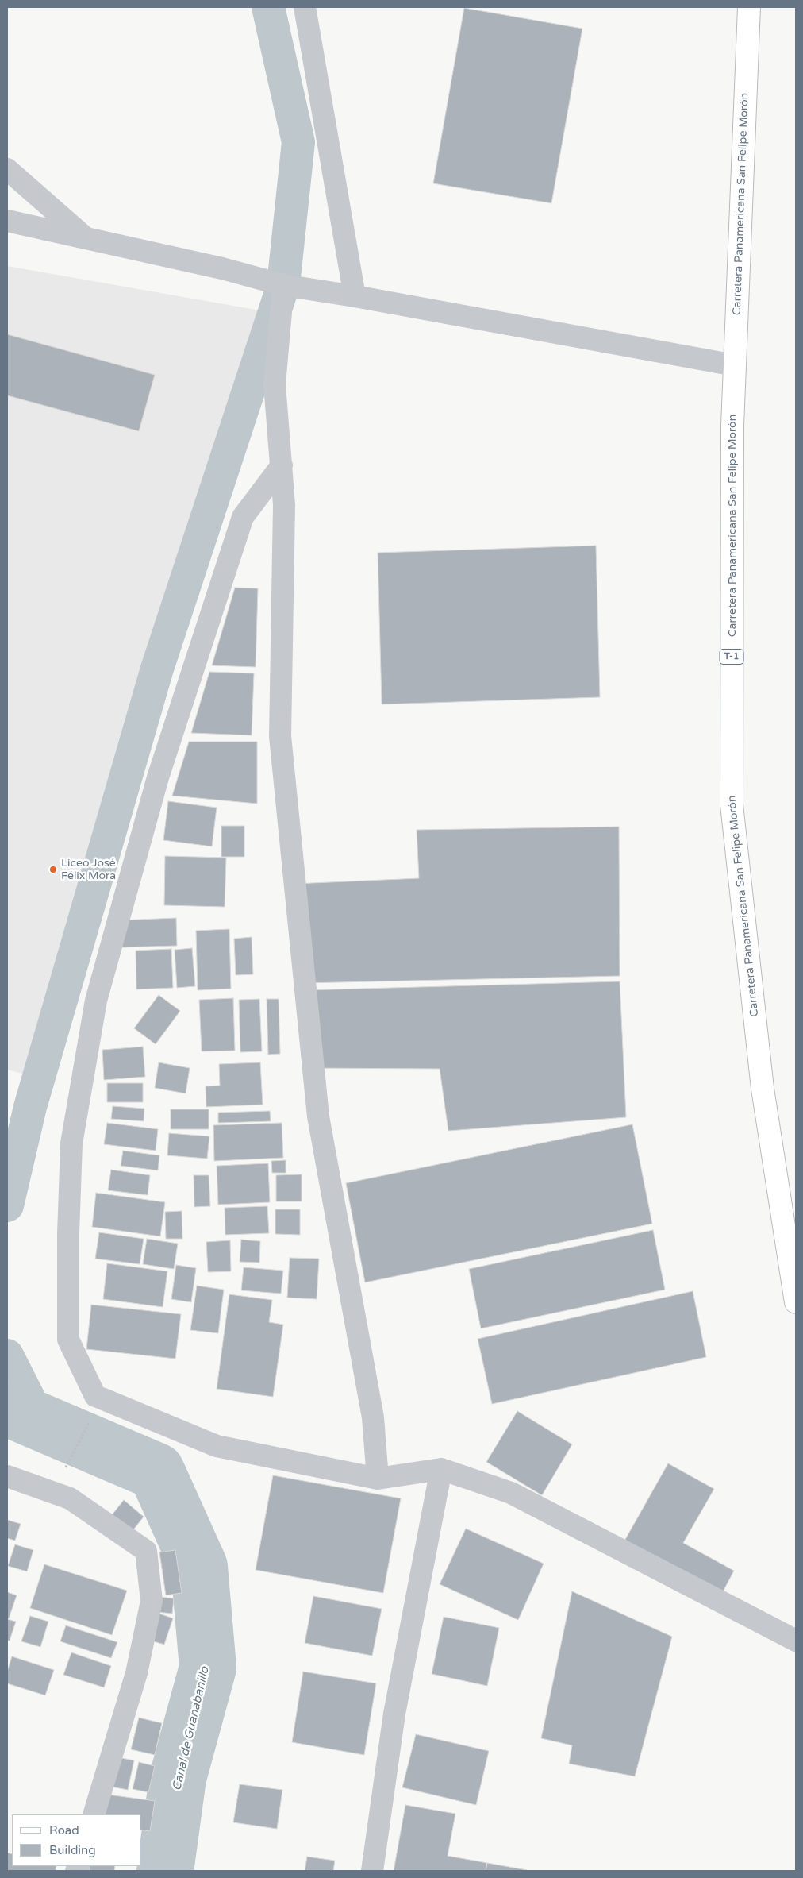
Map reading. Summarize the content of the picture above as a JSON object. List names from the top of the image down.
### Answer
{
  "streets": {
    "main road": ["Carretera Panamericana San Felipe Morón", "T-1"]
  },
  "water": ["Canal de Guanabanillo"],
  "places": ["Liceo José Félix Mora"],
  "legend": ["Road", "Building"]
}
